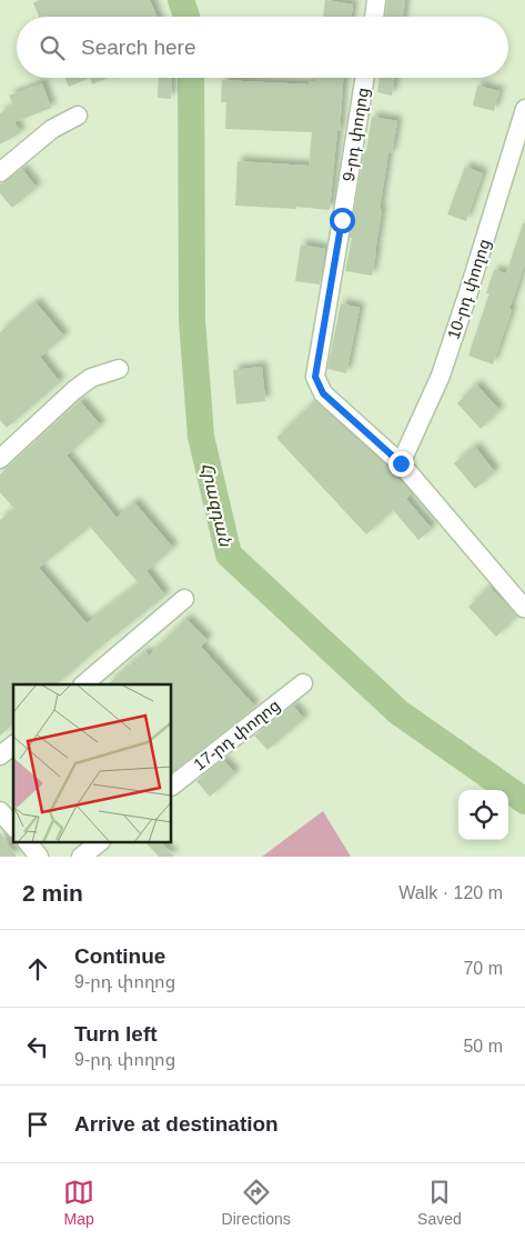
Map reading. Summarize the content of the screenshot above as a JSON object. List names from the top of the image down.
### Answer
{
  "streets": {
    "street": ["9-րդ փողոց", "10-րդ փողոց", "17-րդ փողոց"]
  },
  "crossings": [
    ["9-րդ փողոց", "10-րդ փողոց"]
  ],
  "water": ["Հրազդան"],
  "page": {
    "search": "Search here",
    "heading": ["2 min", "Walk · 120 m"],
    "list": [
      ["Continue", "9-րդ փողոց", "70 m"],
      ["Turn left", "9-րդ փողոց", "50 m"],
      "Arrive at destination"
    ],
    "nav": ["Map", "Directions", "Saved"]
  }
}
